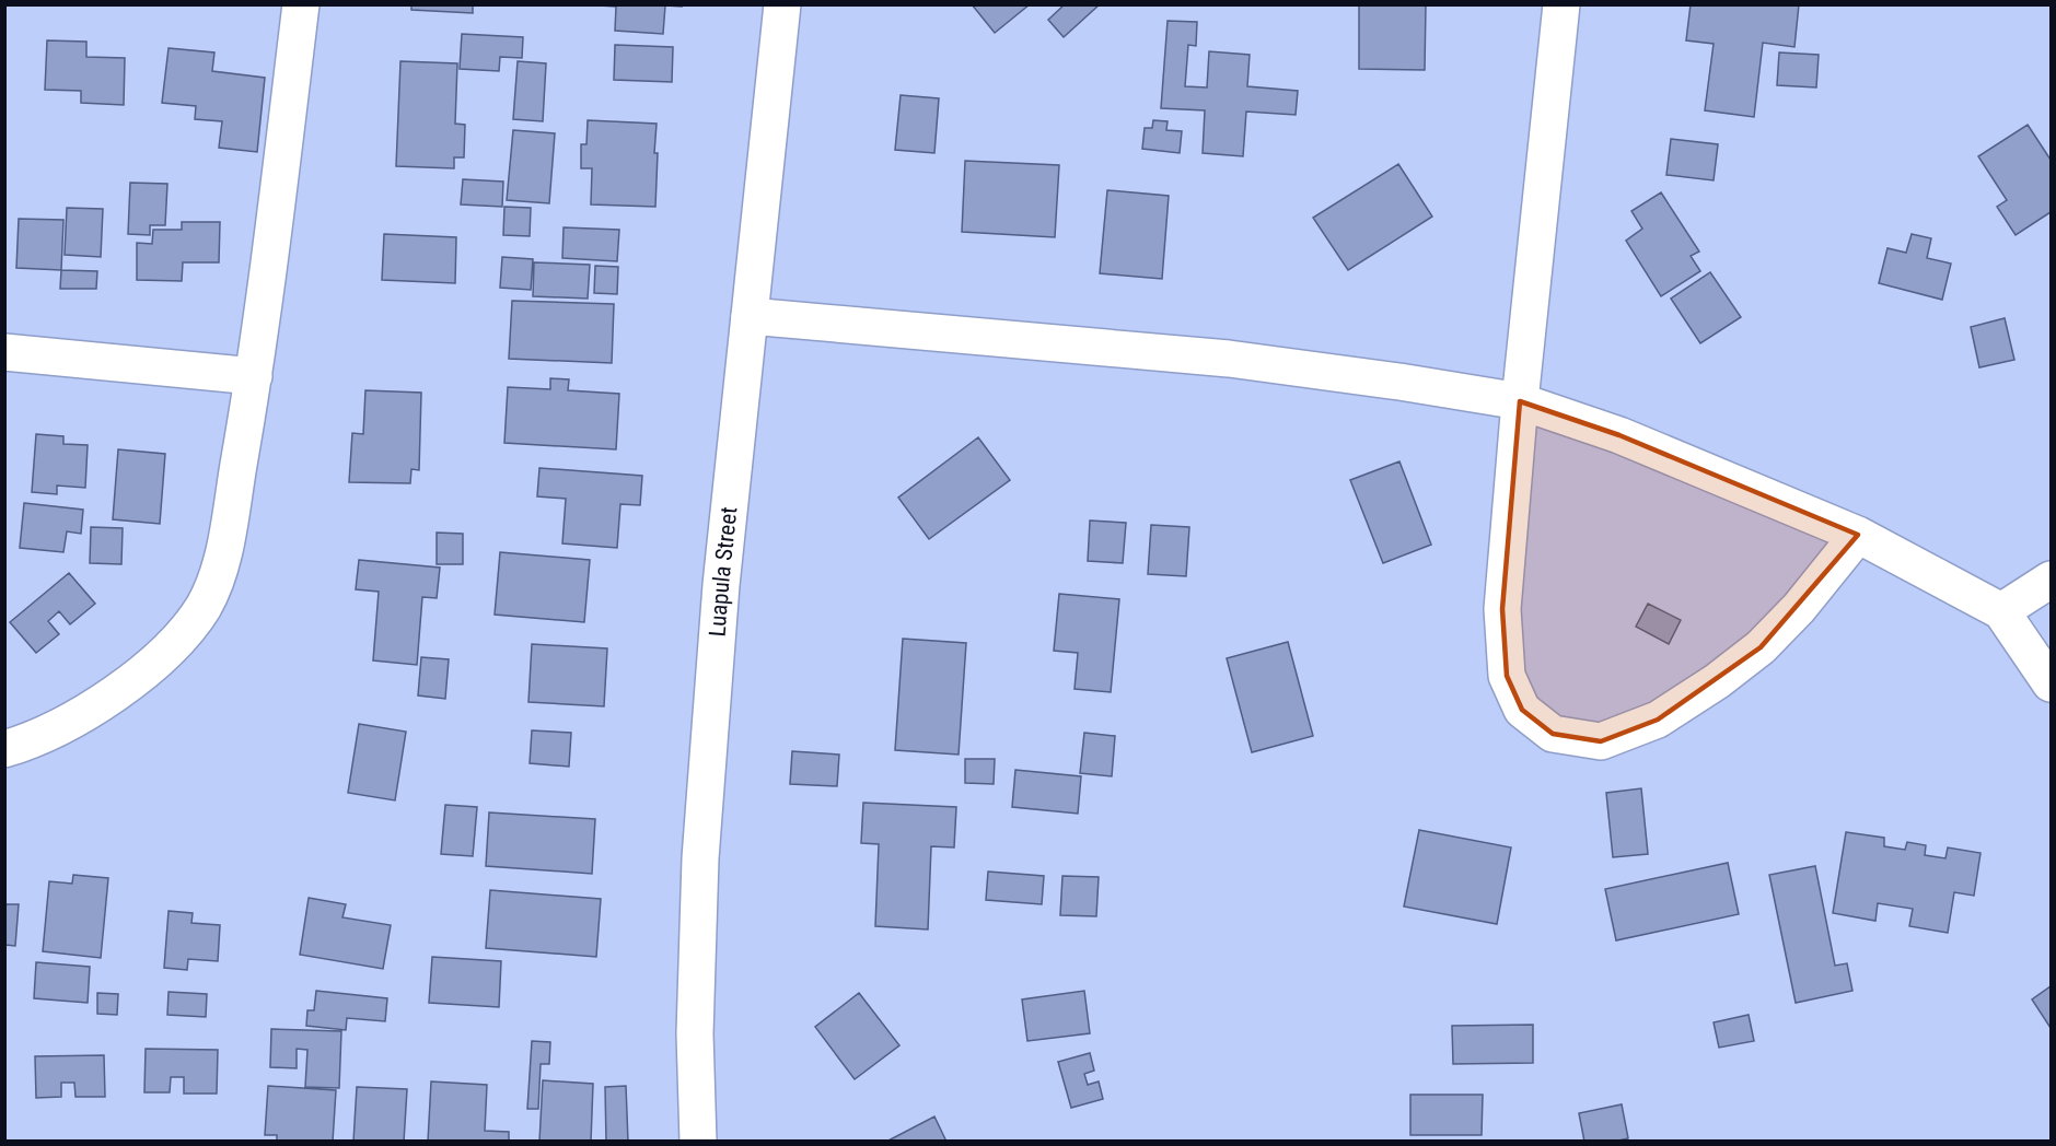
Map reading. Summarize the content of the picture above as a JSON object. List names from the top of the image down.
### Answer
{
  "streets": {
    "street": ["Luapula Street"]
  }
}
